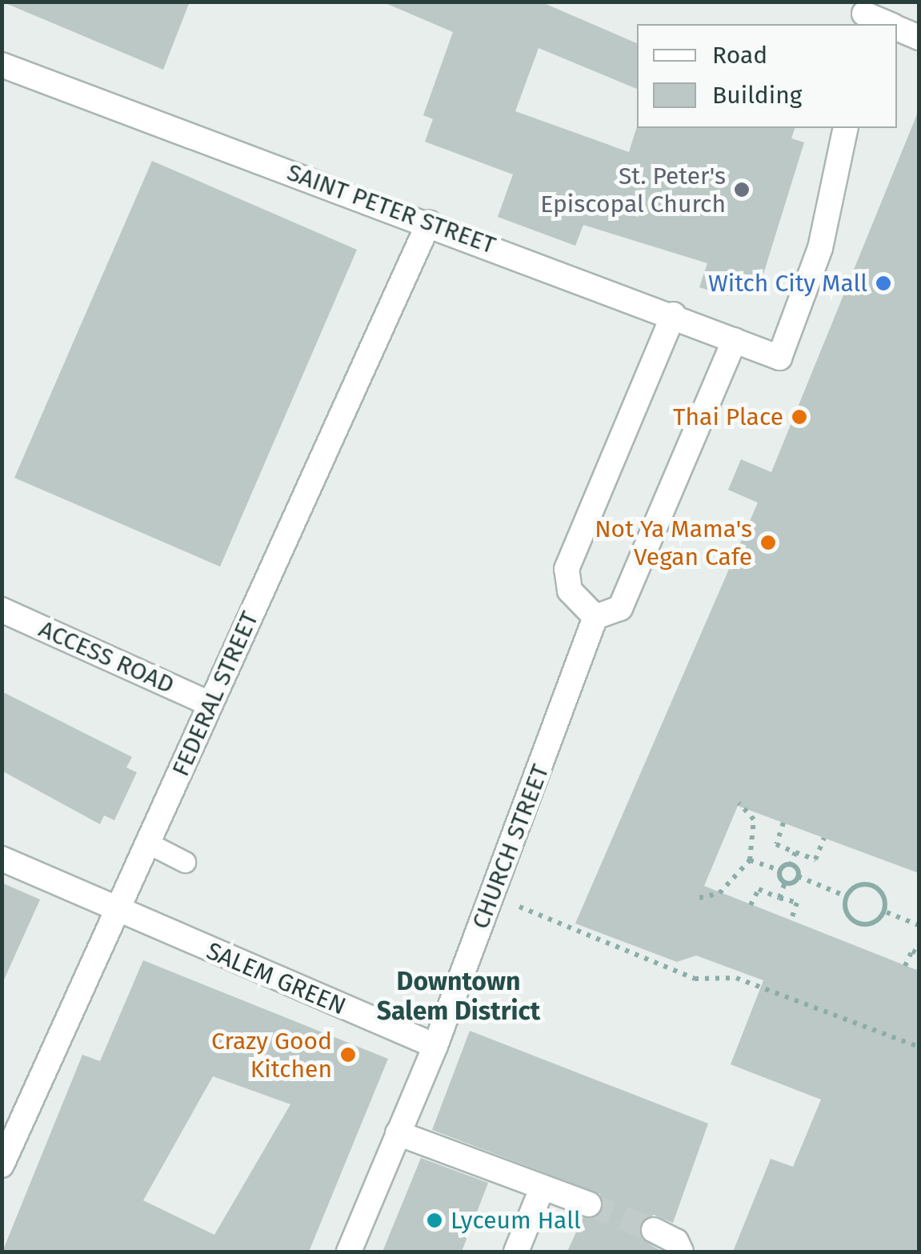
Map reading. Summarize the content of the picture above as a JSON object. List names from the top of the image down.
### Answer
{
  "streets": {
    "street": [
      "SAINT PETER STREET",
      "ACCESS ROAD",
      "FEDERAL STREET",
      "CHURCH STREET",
      "SALEM GREEN"
    ]
  },
  "crossings": [
    ["SAINT PETER STREET", "FEDERAL STREET"],
    ["ACCESS ROAD", "FEDERAL STREET"],
    ["FEDERAL STREET", "SALEM GREEN"],
    ["CHURCH STREET", "SALEM GREEN"]
  ],
  "districts": ["Downtown Salem District"],
  "places": [
    "St. Peter's Episcopal Church",
    "Witch City Mall",
    "Thai Place",
    "Not Ya Mama's Vegan Cafe",
    "Crazy Good Kitchen",
    "Lyceum Hall"
  ],
  "legend": ["Road", "Building"]
}
